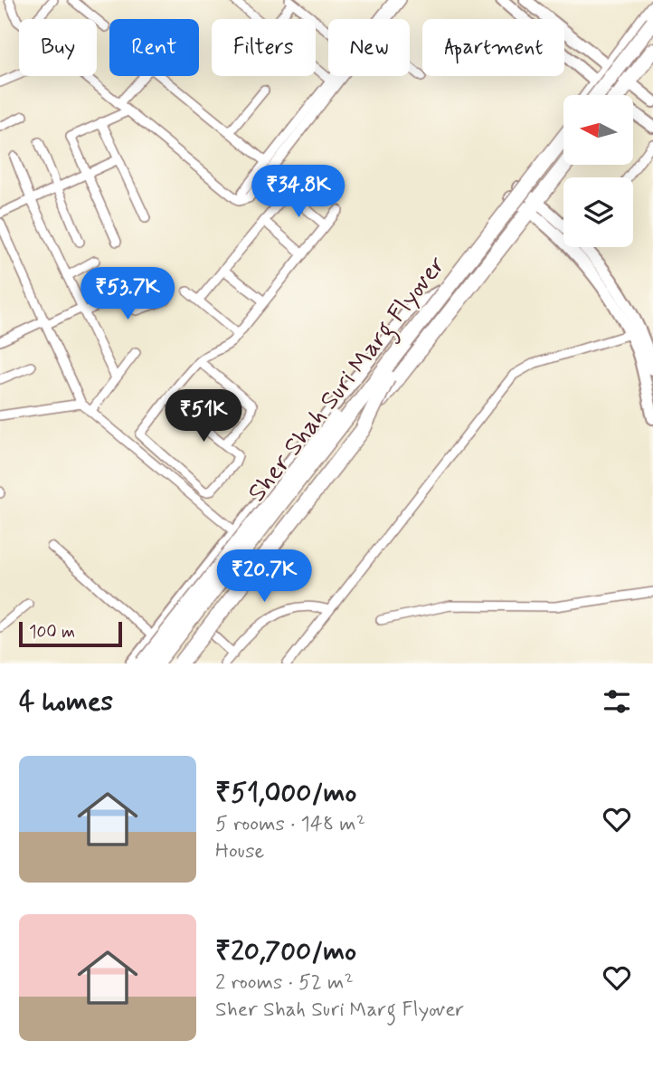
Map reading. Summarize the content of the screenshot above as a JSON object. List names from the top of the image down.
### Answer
{
  "streets": {
    "highway": ["Sher Shah Suri Marg Flyover"]
  },
  "scale_bar": "100 m",
  "north": "left",
  "page": {
    "chip": [
      "Buy",
      "Rent",
      "Filters",
      "New",
      "Apartment"
    ],
    "price": [
      "₹34.8K",
      "₹53.7K",
      "₹51K",
      "₹20.7K"
    ],
    "scale": "100 m",
    "heading": "4 homes",
    "list": [
      {
        "name": "₹51,000/mo",
        "note": "5 rooms · 148 m² · House"
      },
      {
        "name": "₹20,700/mo",
        "note": "2 rooms · 52 m² · Sher Shah Suri Marg Flyover"
      }
    ]
  }
}
